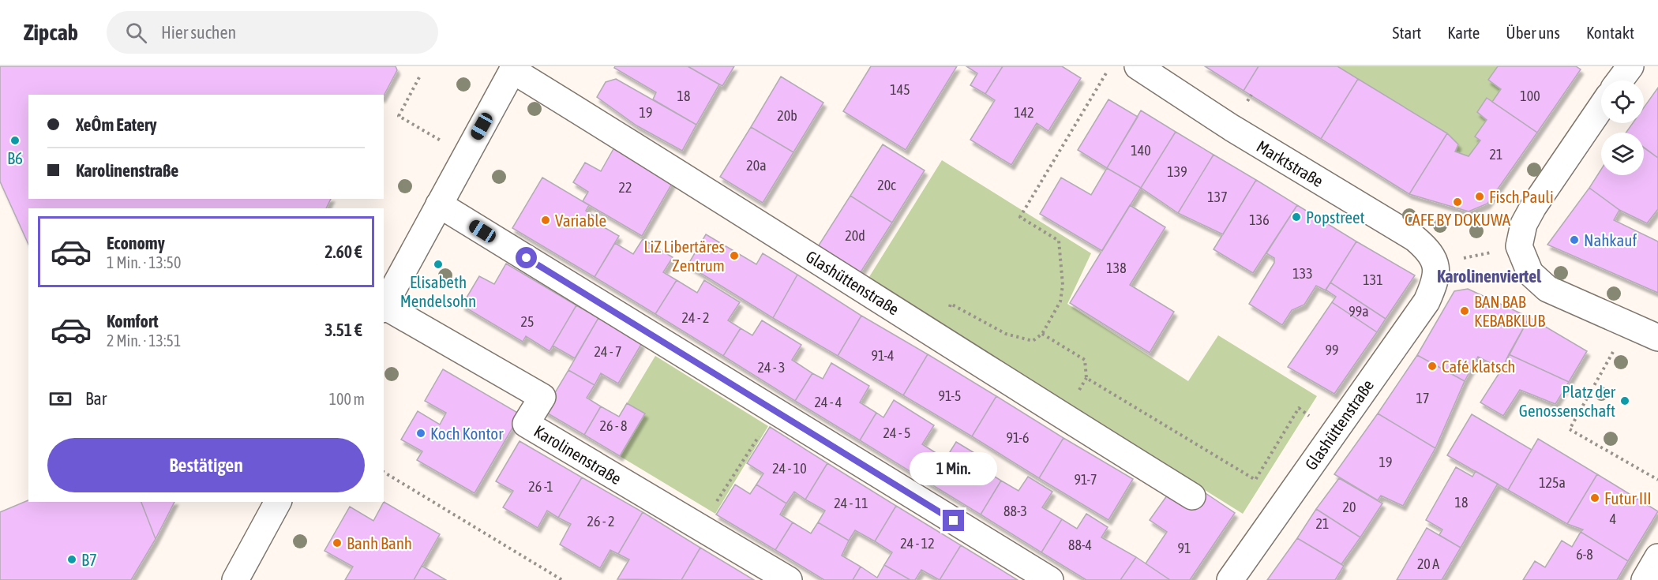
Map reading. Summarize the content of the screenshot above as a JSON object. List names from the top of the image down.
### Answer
{
  "streets": {
    "street": ["Marktstraße", "Glashüttenstraße", "Karolinenstraße"]
  },
  "crossings": [
    ["Marktstraße", "Glashüttenstraße"],
    ["Glashüttenstraße", "Karolinenstraße"]
  ],
  "districts": ["Karolinenviertel"],
  "places": [
    "B6",
    "Fisch Pauli",
    "CAFE BY DOKUWA",
    "Popstreet",
    "Variable",
    "Nahkauf",
    "LiZ Libertäres Zentrum",
    "Elisabeth Mendelsohn",
    "BAN BAB KEBABKLUB",
    "Café klatsch",
    "Platz der Genossenschaft",
    "Koch Kontor",
    "Futur III",
    "Banh Banh",
    "B7"
  ],
  "house_numbers": [
    "145",
    "18",
    "100",
    "19",
    "142",
    "20b",
    "140",
    "21",
    "20a",
    "139",
    "20c",
    "22",
    "137",
    "136",
    "20d",
    "138",
    "133",
    "131",
    "99a",
    "24 - 2",
    "25",
    "99",
    "24 - 7",
    "91-4",
    "24 - 3",
    "91-5",
    "17",
    "24 - 4",
    "26 - 8",
    "24 - 5",
    "91-6",
    "19",
    "24 - 10",
    "91-7",
    "125a",
    "26 -1",
    "18",
    "24 - 11",
    "20",
    "88-3",
    "4",
    "26 - 2",
    "21",
    "24 - 12",
    "88-4",
    "91",
    "6-8",
    "20 A"
  ],
  "page": {
    "header": "Zipcab",
    "search": "Hier suchen",
    "nav": [
      "Start",
      "Karte",
      "Über uns",
      "Kontakt"
    ],
    "banner": ["XeÔm Eatery", "Karolinenstraße"],
    "list": [
      {
        "name": "Economy",
        "note": "1 Min. · 13:50",
        "value": "2.60 €"
      },
      {
        "name": "Komfort",
        "note": "2 Min. · 13:51",
        "value": "3.51 €"
      }
    ],
    "pay": ["Bar", "100 m"],
    "buttons": "Bestätigen",
    "bubble": "1 Min."
  }
}
